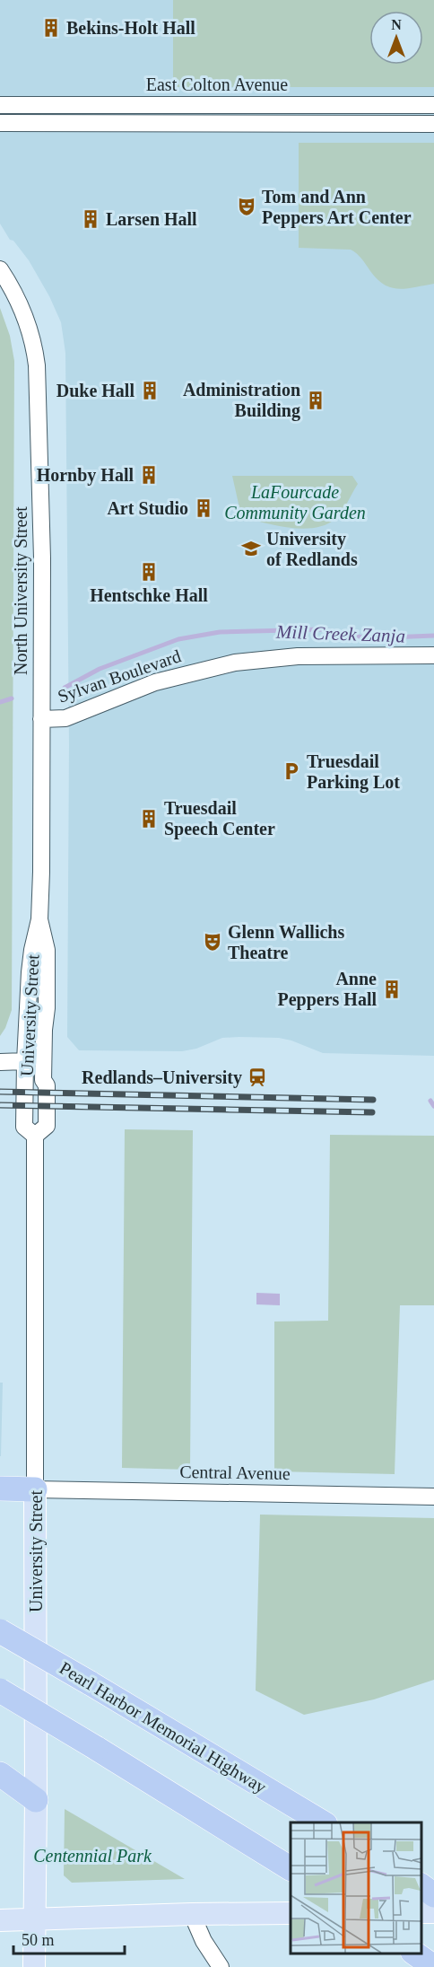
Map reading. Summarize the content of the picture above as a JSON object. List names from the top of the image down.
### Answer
{
  "streets": {
    "highway": ["Pearl Harbor Memorial Highway"],
    "main road": ["University Street"],
    "street": [
      "East Colton Avenue",
      "North University Street",
      "Sylvan Boulevard",
      "Central Avenue"
    ]
  },
  "crossings": [
    ["North University Street", "Sylvan Boulevard"],
    ["North University Street", "University Street"],
    ["University Street", "Central Avenue"]
  ],
  "water": ["Mill Creek Zanja"],
  "parks": ["LaFourcade Community Garden", "Centennial Park"],
  "places": {
    "building": [
      "Bekins-Holt Hall",
      "Larsen Hall",
      "Duke Hall",
      "Administration Building",
      "Hornby Hall",
      "Art Studio",
      "Hentschke Hall",
      "Truesdail Speech Center",
      "Anne Peppers Hall"
    ],
    "theatre": ["Tom and Ann Peppers Art Center", "Glenn Wallichs Theatre"],
    "school or university": ["University of Redlands"],
    "parking": ["Truesdail Parking Lot"],
    "station": ["Redlands–University"]
  },
  "scale_bar": "50 m",
  "north": "top"
}
